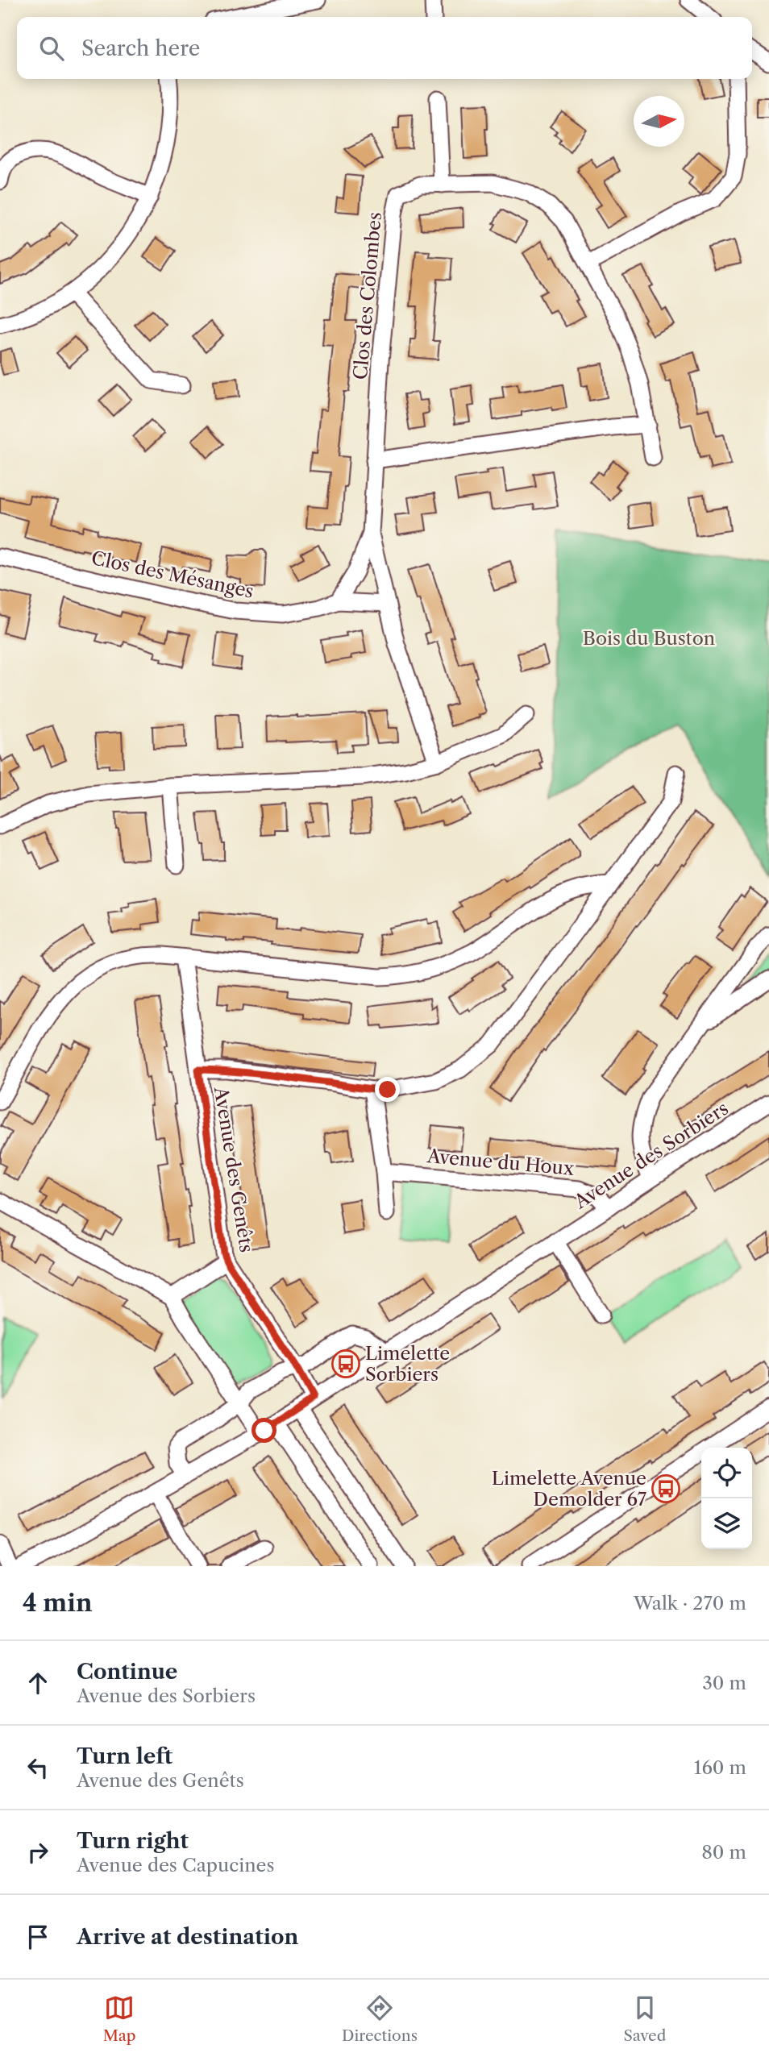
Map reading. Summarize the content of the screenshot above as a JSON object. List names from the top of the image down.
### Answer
{
  "streets": {
    "street": [
      "Clos des Colombes",
      "Clos des Mésanges",
      "Avenue des Sorbiers",
      "Avenue du Houx",
      "Avenue des Genêts"
    ]
  },
  "crossings": [
    ["Avenue des Sorbiers", "Avenue du Houx"],
    ["Avenue des Sorbiers", "Avenue des Genêts"]
  ],
  "parks": ["Bois du Buston"],
  "places": {
    "bus stop": ["Limelette Sorbiers", "Limelette Avenue Demolder 67"]
  },
  "north": "right",
  "page": {
    "search": "Search here",
    "heading": ["4 min", "Walk · 270 m"],
    "list": [
      ["Continue", "Avenue des Sorbiers", "30 m"],
      ["Turn left", "Avenue des Genêts", "160 m"],
      ["Turn right", "Avenue des Capucines", "80 m"],
      "Arrive at destination"
    ],
    "nav": ["Map", "Directions", "Saved"]
  }
}
